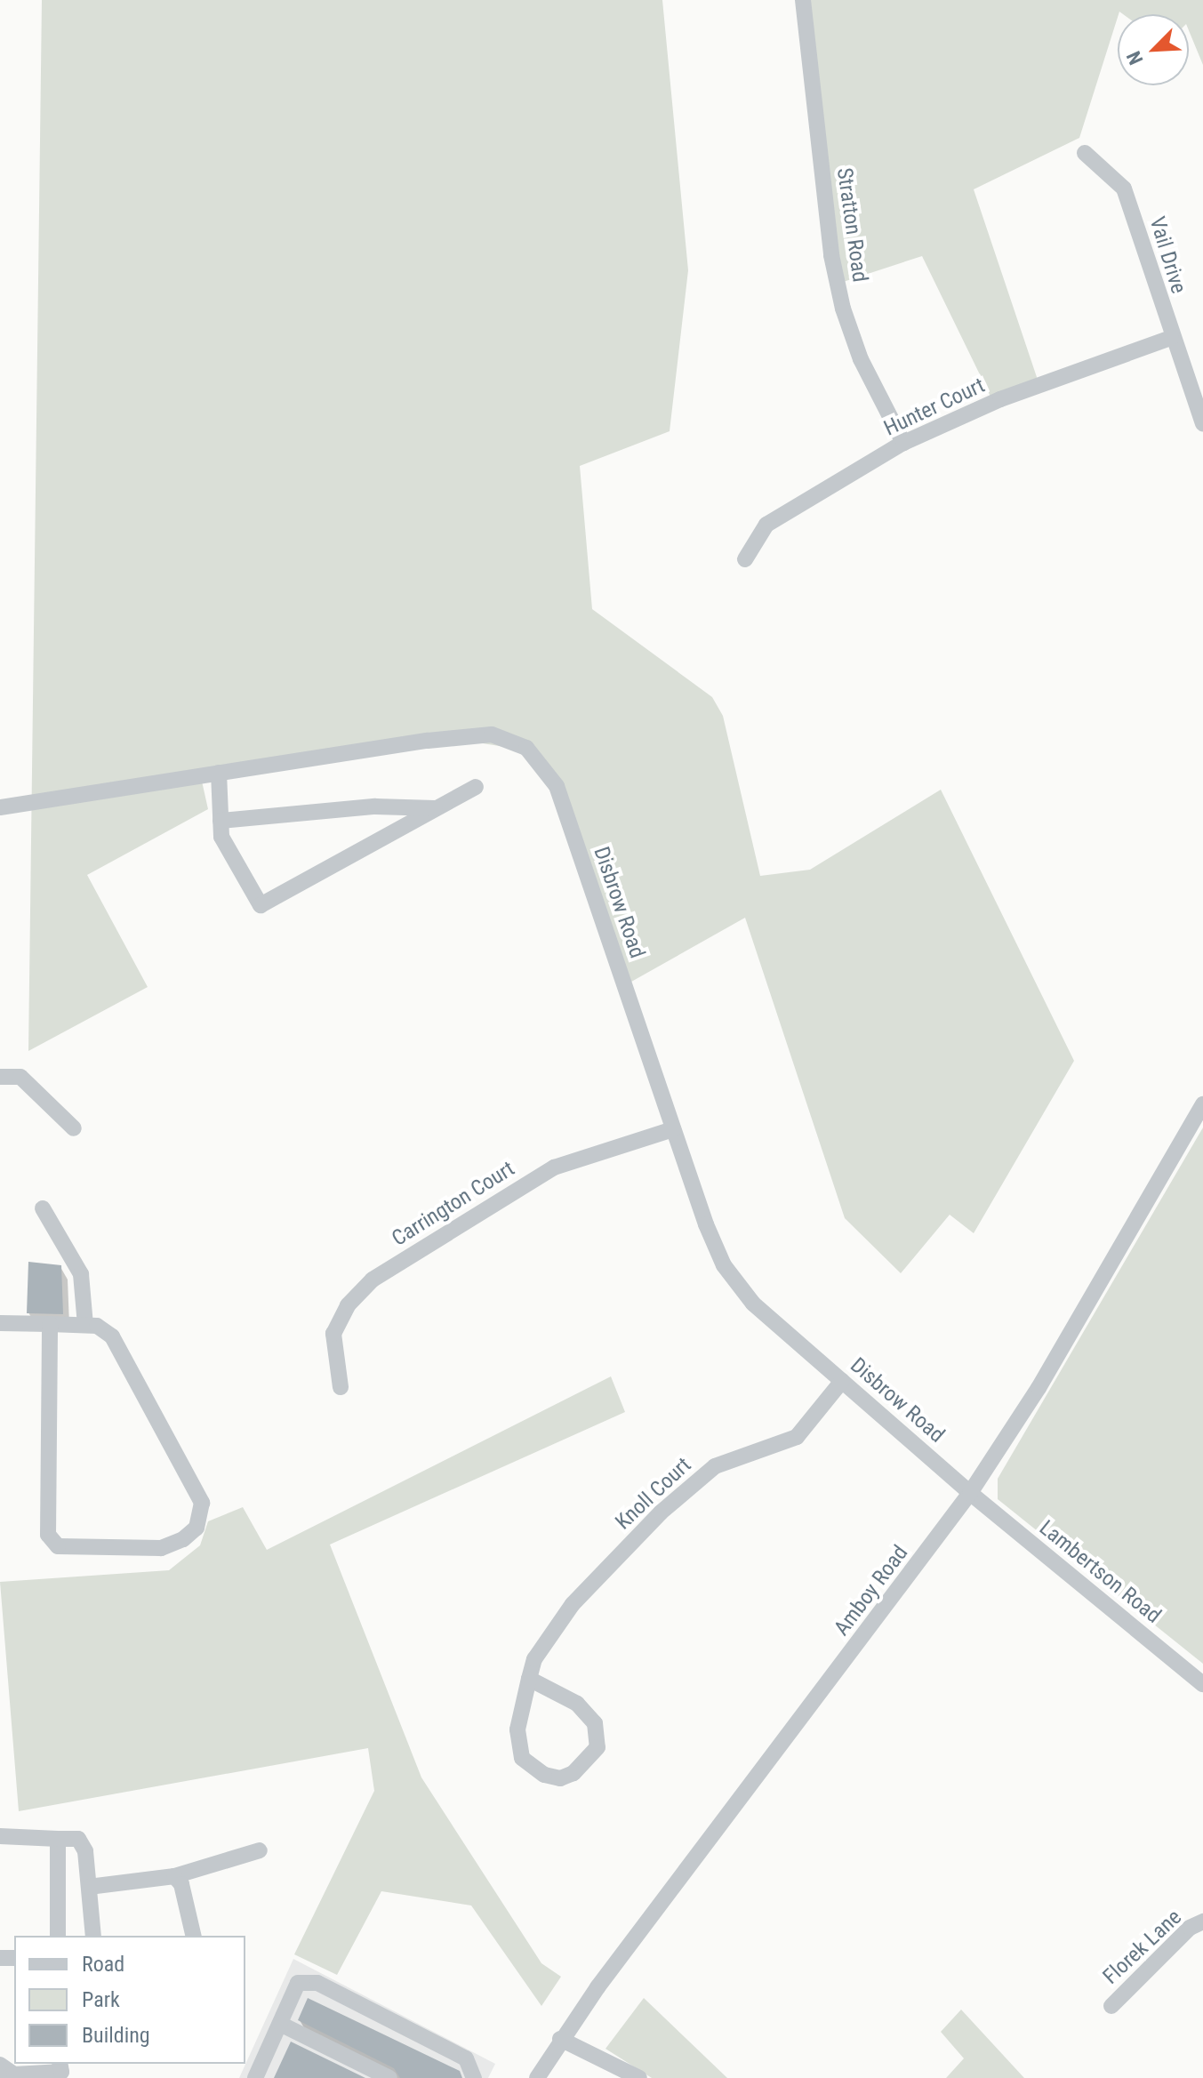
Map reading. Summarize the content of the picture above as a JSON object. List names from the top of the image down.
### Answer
{
  "streets": {
    "street": [
      "Stratton Road",
      "Vail Drive",
      "Hunter Court",
      "Disbrow Road",
      "Carrington Court",
      "Knoll Court",
      "Lambertson Road",
      "Amboy Road",
      "Florek Lane"
    ]
  },
  "crossings": [
    ["Stratton Road", "Hunter Court"],
    ["Vail Drive", "Hunter Court"],
    ["Disbrow Road", "Carrington Court"],
    ["Disbrow Road", "Knoll Court"],
    ["Disbrow Road", "Lambertson Road"],
    ["Disbrow Road", "Amboy Road"],
    ["Lambertson Road", "Amboy Road"]
  ],
  "legend": ["Road", "Park", "Building"],
  "north": "bottom left"
}
